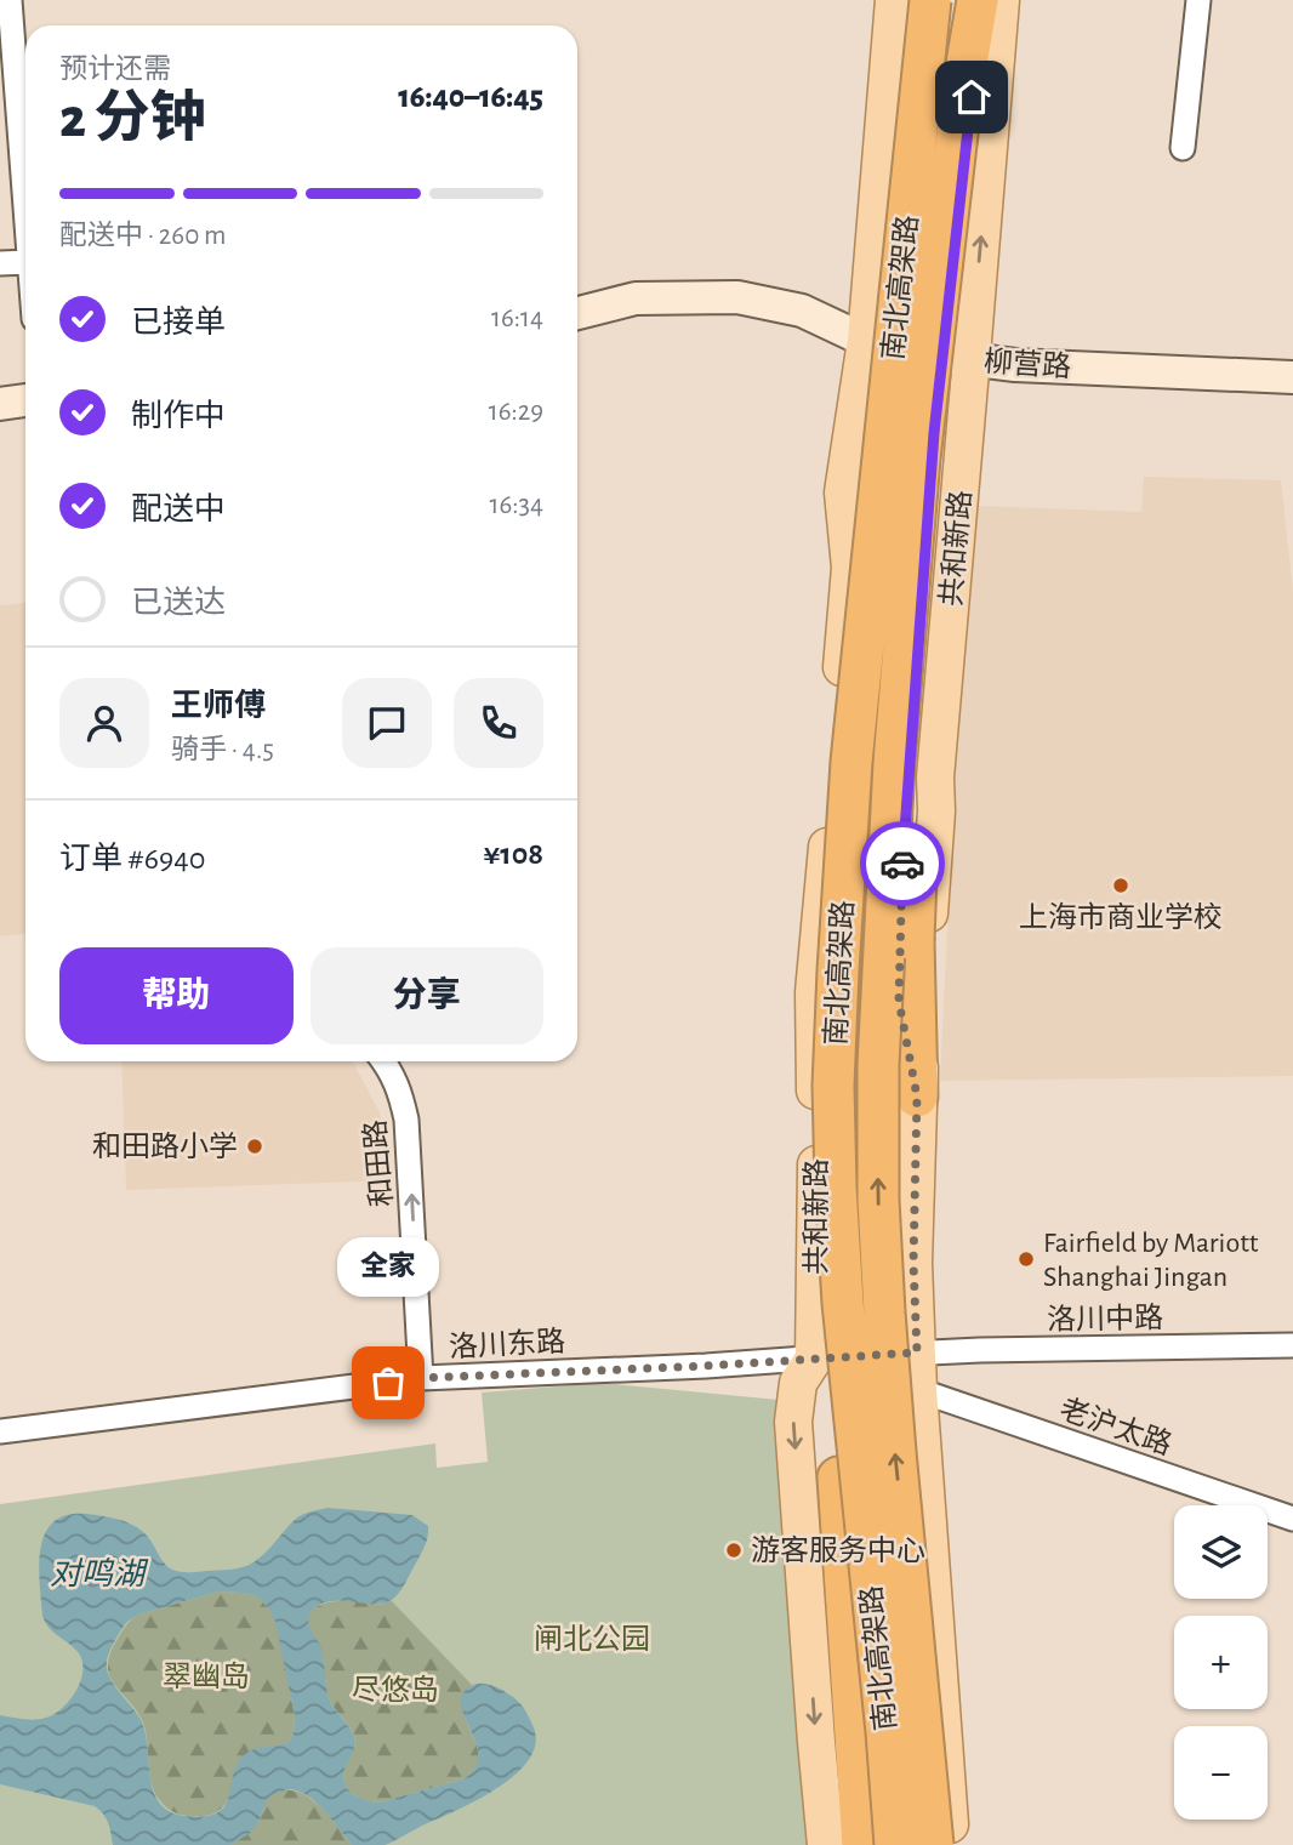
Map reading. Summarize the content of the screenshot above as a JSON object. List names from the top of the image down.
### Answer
{
  "streets": {
    "highway": ["南北高架路"],
    "main road": ["柳营路", "共和新路"],
    "street": [
      "和田路",
      "洛川中路",
      "洛川东路",
      "老沪太路"
    ]
  },
  "crossings": [
    ["南北高架路", "共和新路"],
    ["柳营路", "共和新路"],
    ["共和新路", "洛川中路"],
    ["共和新路", "洛川东路"],
    ["共和新路", "老沪太路"],
    ["和田路", "洛川东路"],
    ["洛川中路", "洛川东路"]
  ],
  "one_way": ["和田路"],
  "water": ["对鸣湖"],
  "parks": ["闸北公园", "翠幽岛", "尽悠岛"],
  "places": [
    "上海市商业学校",
    "和田路小学",
    "Fairfield by Mariott Shanghai Jingan",
    "全家",
    "游客服务中心"
  ],
  "page": {
    "heading": ["2 分钟", "预计还需", "16:40–16:45"],
    "panel": [
      "王师傅",
      "骑手 · 4.5",
      "订单 #6940",
      "¥108"
    ],
    "bar": "配送中 · 260 m",
    "list": [
      ["已接单", "16:14"],
      ["制作中", "16:29"],
      ["配送中", "16:34"],
      "已送达"
    ],
    "buttons": ["帮助", "分享"],
    "bubble": "全家",
    "map_buttons": ["+", "−"]
  }
}
